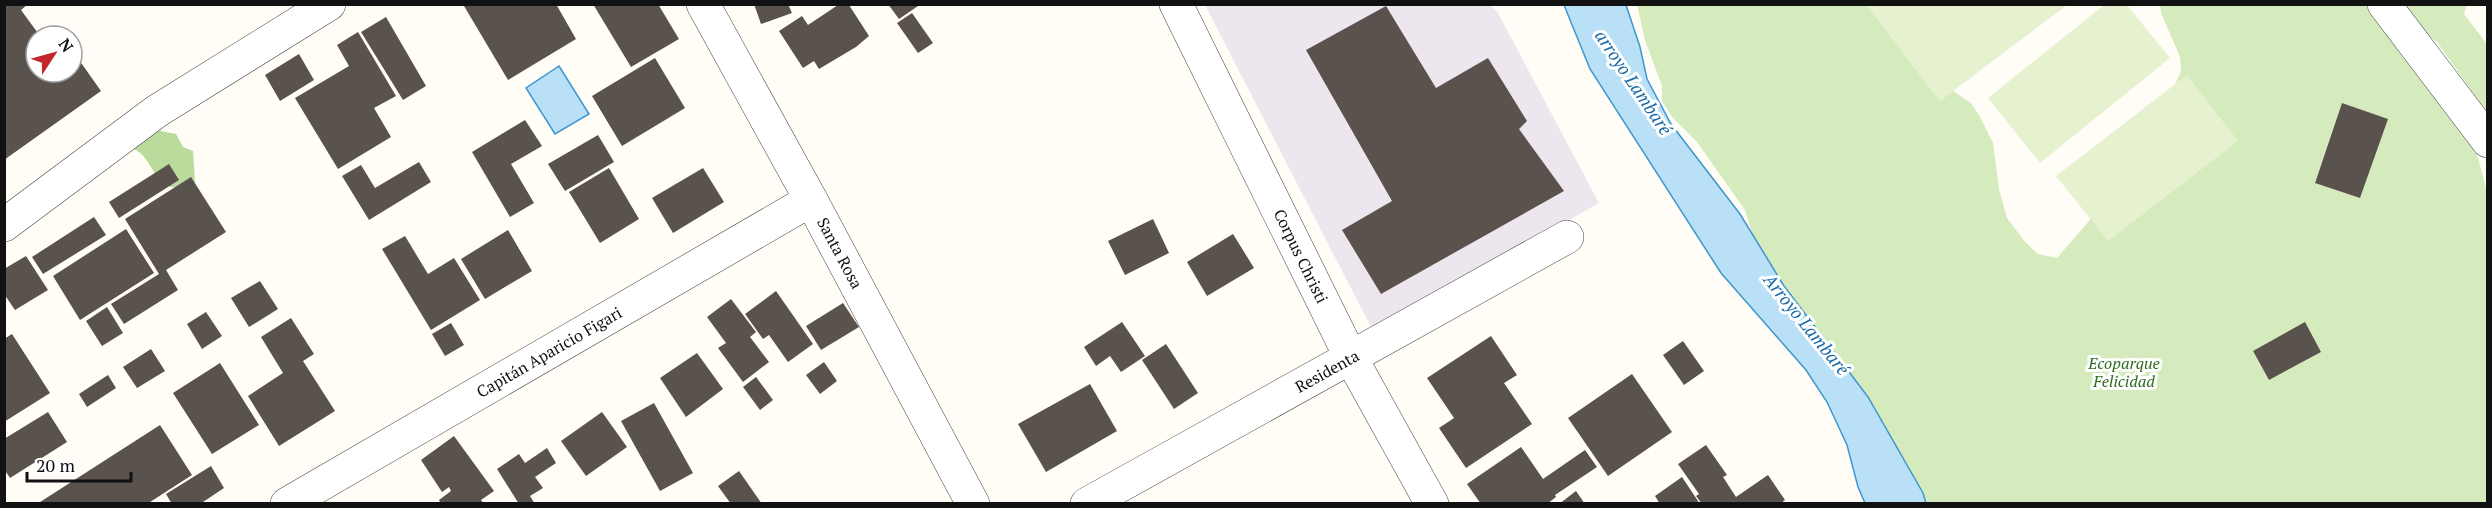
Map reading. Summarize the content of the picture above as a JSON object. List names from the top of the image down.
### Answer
{
  "streets": {
    "street": [
      "Santa Rosa",
      "Corpus Christi",
      "Capitán Aparicio Figari",
      "Residenta"
    ]
  },
  "crossings": [
    ["Santa Rosa", "Capitán Aparicio Figari"],
    ["Corpus Christi", "Residenta"]
  ],
  "water": ["arroyo Lambaré", "Arroyo Lambaré"],
  "parks": ["Ecoparque Felicidad"],
  "scale_bar": "20 m",
  "north": "top right"
}
